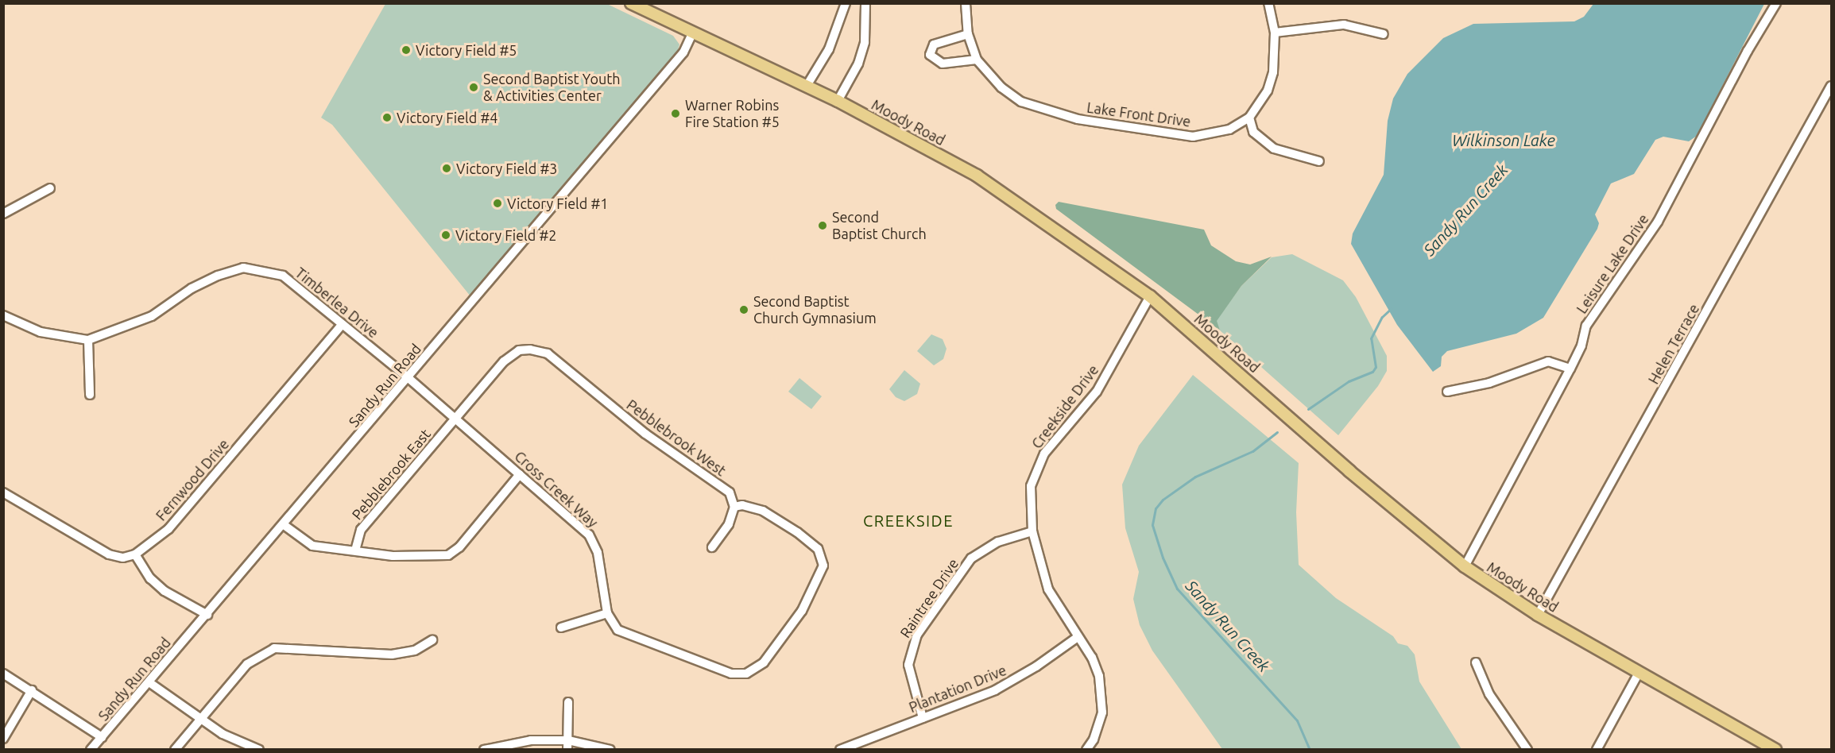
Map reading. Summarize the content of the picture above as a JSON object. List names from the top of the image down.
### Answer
{
  "streets": {
    "main road": ["Moody Road"],
    "street": [
      "Lake Front Drive",
      "Leisure Lake Drive",
      "Timberlea Drive",
      "Helen Terrace",
      "Sandy Run Road",
      "Creekside Drive",
      "Pebblebrook West",
      "Pebblebrook East",
      "Fernwood Drive",
      "Cross Creek Way",
      "Raintree Drive",
      "Plantation Drive"
    ]
  },
  "crossings": [
    ["Moody Road", "Leisure Lake Drive"],
    ["Moody Road", "Helen Terrace"],
    ["Moody Road", "Sandy Run Road"],
    ["Moody Road", "Creekside Drive"],
    ["Timberlea Drive", "Sandy Run Road"],
    ["Timberlea Drive", "Fernwood Drive"],
    ["Timberlea Drive", "Cross Creek Way"],
    ["Sandy Run Road", "Cross Creek Way"],
    ["Creekside Drive", "Raintree Drive"],
    ["Creekside Drive", "Plantation Drive"],
    ["Pebblebrook West", "Pebblebrook East"],
    ["Pebblebrook West", "Cross Creek Way"],
    ["Pebblebrook East", "Cross Creek Way"],
    ["Raintree Drive", "Plantation Drive"]
  ],
  "districts": ["CREEKSIDE"],
  "water": ["Wilkinson Lake", "Sandy Run Creek"],
  "places": [
    "Victory Field #5",
    "Second Baptist Youth & Activities Center",
    "Warner Robins Fire Station #5",
    "Victory Field #4",
    "Victory Field #3",
    "Victory Field #1",
    "Second Baptist Church",
    "Victory Field #2",
    "Second Baptist Church Gymnasium"
  ]
}
